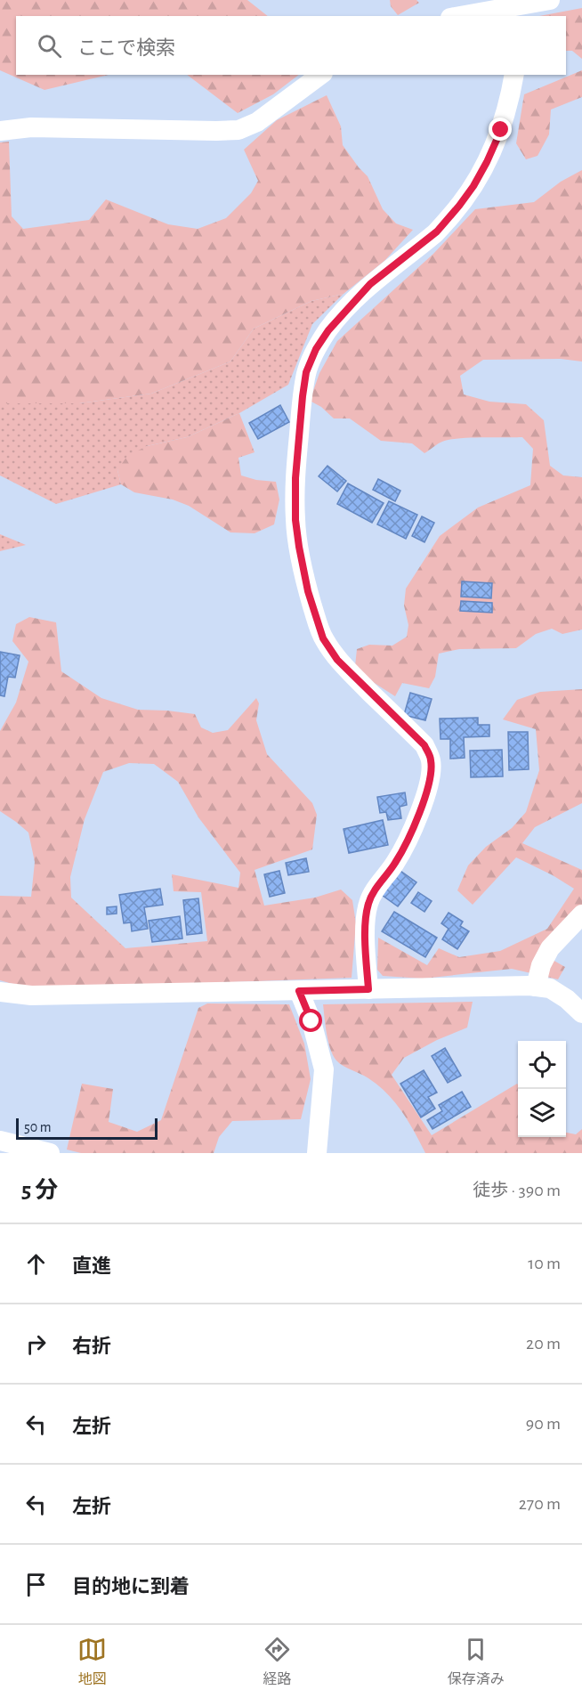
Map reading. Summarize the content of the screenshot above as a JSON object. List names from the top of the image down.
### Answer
{
  "scale_bar": "50 m",
  "page": {
    "search": "ここで検索",
    "scale": "50 m",
    "heading": ["5 分", "徒歩 · 390 m"],
    "list": [
      ["直進", "10 m"],
      ["右折", "20 m"],
      ["左折", "90 m"],
      ["左折", "270 m"],
      "目的地に到着"
    ],
    "nav": ["地図", "経路", "保存済み"]
  }
}
